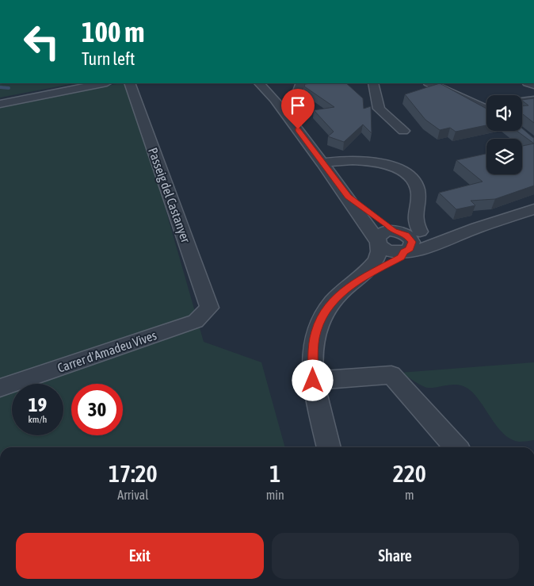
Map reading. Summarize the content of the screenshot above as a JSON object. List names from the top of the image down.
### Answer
{
  "streets": {
    "street": ["Passeig del Castanyer", "Carrer d'Amadeu Vives"]
  },
  "crossings": [
    ["Passeig del Castanyer", "Carrer d'Amadeu Vives"]
  ],
  "page": {
    "turn": ["100 m", "Turn left"],
    "speed": "19 km/h",
    "limit": "30",
    "eta": [
      "17:20",
      "Arrival",
      "1",
      "min",
      "220",
      "m"
    ],
    "buttons": ["Exit", "Share"]
  }
}
